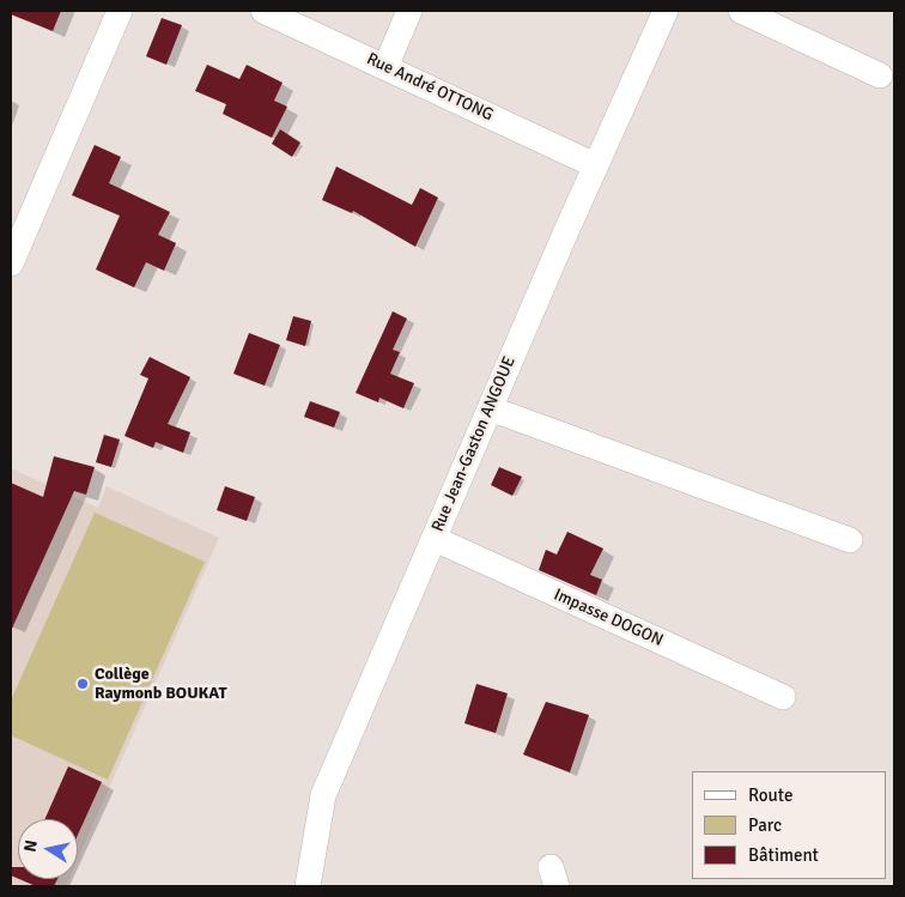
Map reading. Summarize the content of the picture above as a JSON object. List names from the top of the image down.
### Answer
{
  "streets": {
    "street": ["Rue André OTTONG", "Rue Jean-Gaston ANGOUE", "Impasse DOGON"]
  },
  "crossings": [
    ["Rue André OTTONG", "Rue Jean-Gaston ANGOUE"],
    ["Rue Jean-Gaston ANGOUE", "Impasse DOGON"]
  ],
  "places": ["Collège Raymonb BOUKAT"],
  "legend": ["Route", "Parc", "Bâtiment"],
  "north": "left"
}
